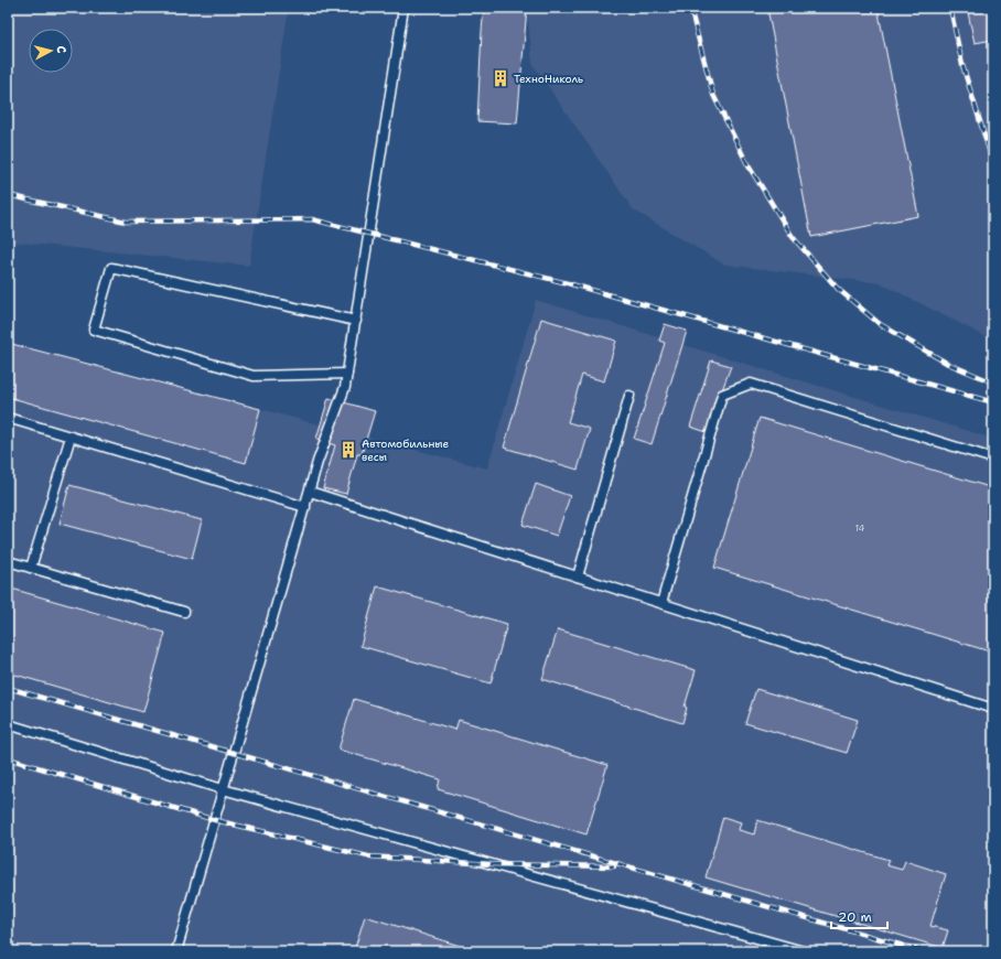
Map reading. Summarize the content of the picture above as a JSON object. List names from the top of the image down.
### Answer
{
  "places": {
    "building": ["ТехноНиколь", "Автомобильные весы"]
  },
  "house_numbers": ["14"],
  "scale_bar": "20 m",
  "north": "right"
}
